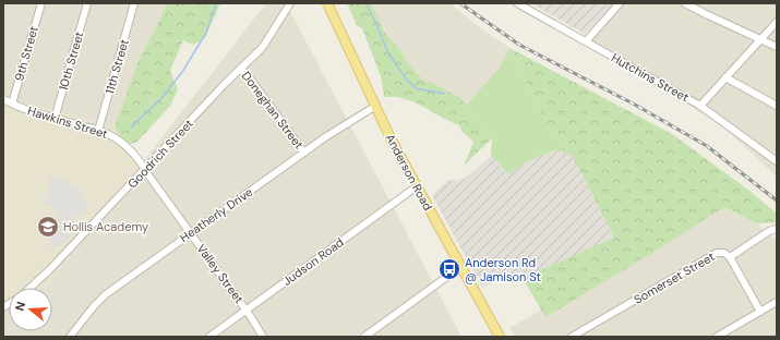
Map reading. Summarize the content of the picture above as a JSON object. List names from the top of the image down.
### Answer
{
  "streets": {
    "main road": ["Anderson Road"],
    "street": [
      "9th Street",
      "10th Street",
      "11th Street",
      "Hutchins Street",
      "Doneghan Street",
      "Hawkins Street",
      "Goodrich Street",
      "Heatherly Drive",
      "Judson Road",
      "Valley Street",
      "Somerset Street"
    ]
  },
  "crossings": [
    ["9th Street", "Hawkins Street"],
    ["10th Street", "Hawkins Street"],
    ["11th Street", "Hawkins Street"],
    ["Doneghan Street", "Goodrich Street"],
    ["Doneghan Street", "Heatherly Drive"],
    ["Hawkins Street", "Goodrich Street"],
    ["Hawkins Street", "Valley Street"],
    ["Goodrich Street", "Valley Street"],
    ["Anderson Road", "Heatherly Drive"],
    ["Anderson Road", "Judson Road"],
    ["Heatherly Drive", "Valley Street"],
    ["Judson Road", "Valley Street"]
  ],
  "places": {
    "school or university": ["Hollis Academy"],
    "bus stop": ["Anderson Rd @ Jamison St"]
  },
  "north": "left"
}
